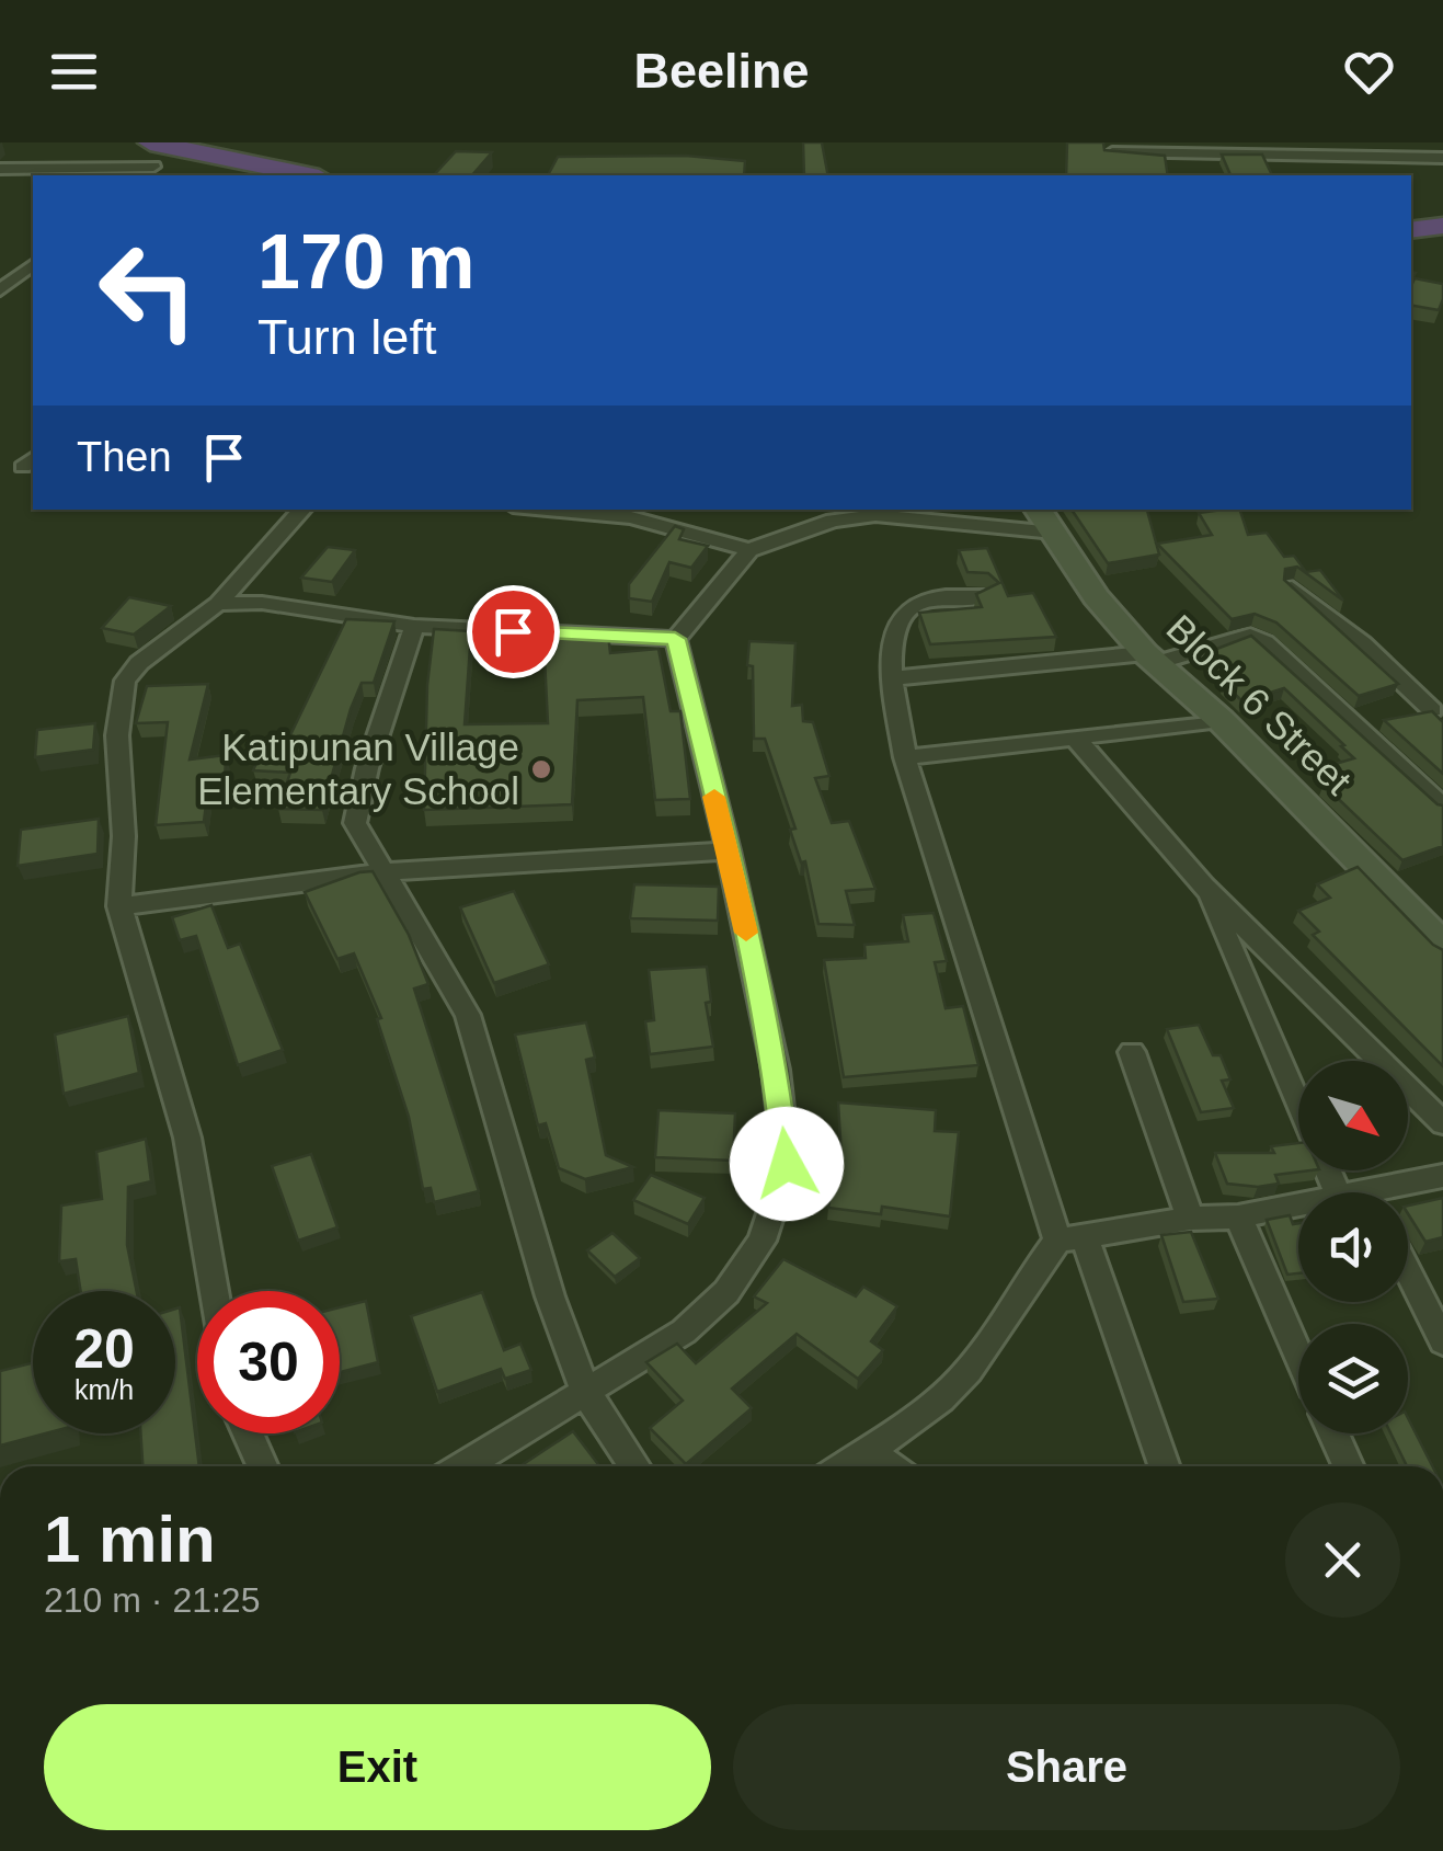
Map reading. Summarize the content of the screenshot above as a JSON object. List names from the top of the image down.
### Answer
{
  "streets": {
    "street": ["Block 6 Street"]
  },
  "places": ["Katipunan Village Elementary School"],
  "north": "bottom right",
  "page": {
    "header": "Beeline",
    "turn": ["170 m", "Turn left"],
    "then": "Then",
    "speed": "20 km/h",
    "limit": "30",
    "heading": ["1 min", "210 m · 21:25"],
    "buttons": ["Exit", "Share"]
  }
}
